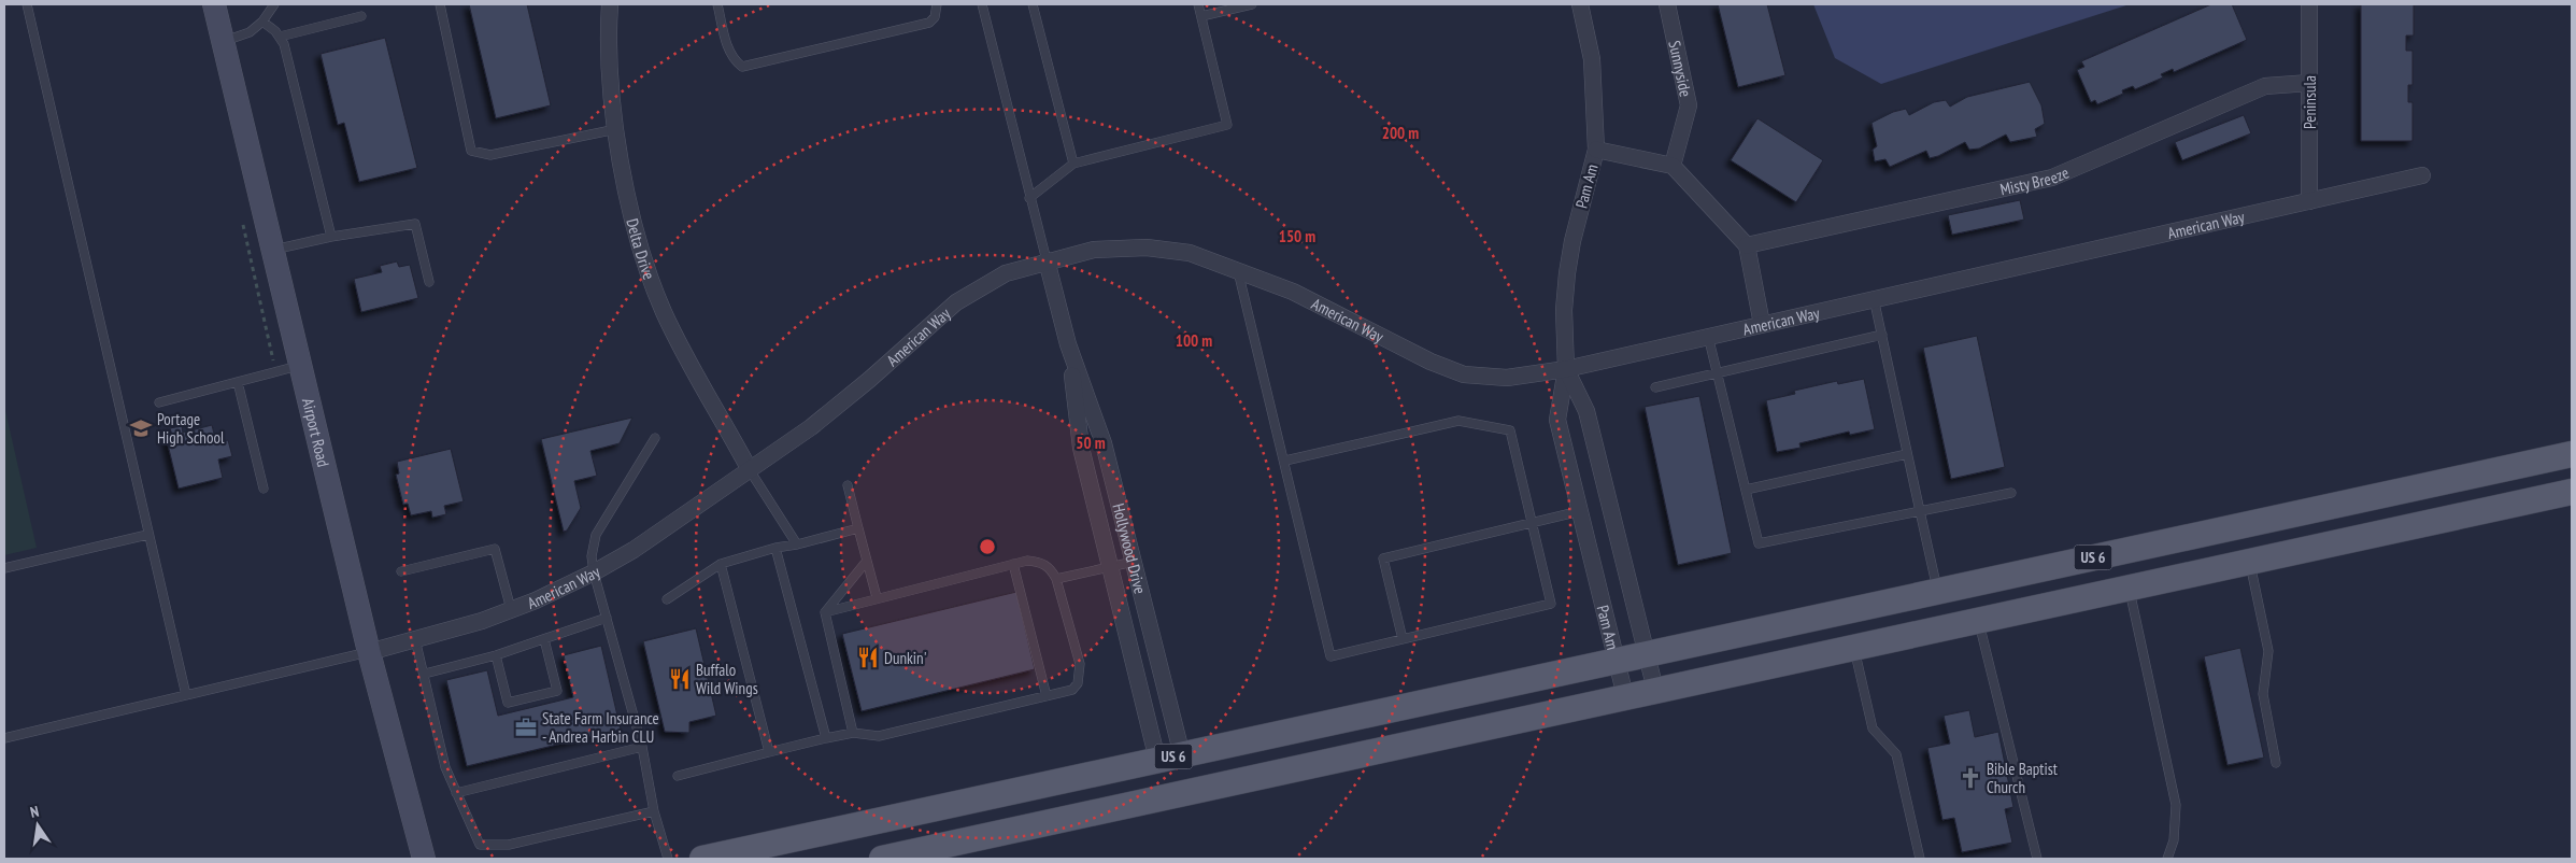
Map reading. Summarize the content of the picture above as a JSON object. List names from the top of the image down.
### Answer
{
  "streets": {
    "main road": ["Airport Road", "US 6"],
    "street": [
      "Sunnyside",
      "Peninsula",
      "Misty Breeze",
      "Pam Am",
      "American Way",
      "Delta Drive",
      "Hollywood Drive"
    ]
  },
  "crossings": [
    ["Peninsula", "Misty Breeze"],
    ["Peninsula", "American Way"],
    ["Pam Am", "American Way"],
    ["Pam Am", "US 6"],
    ["American Way", "Delta Drive"],
    ["American Way", "Airport Road"],
    ["American Way", "Hollywood Drive"],
    ["Hollywood Drive", "US 6"]
  ],
  "places": {
    "school or university": ["Portage High School"],
    "restaurant": ["Dunkin'", "Buffalo Wild Wings"],
    "office": ["State Farm Insurance - Andrea Harbin CLU"],
    "church": ["Bible Baptist Church"]
  },
  "north": "top",
  "rings": [
    "200 m",
    "150 m",
    "100 m",
    "50 m"
  ]
}
